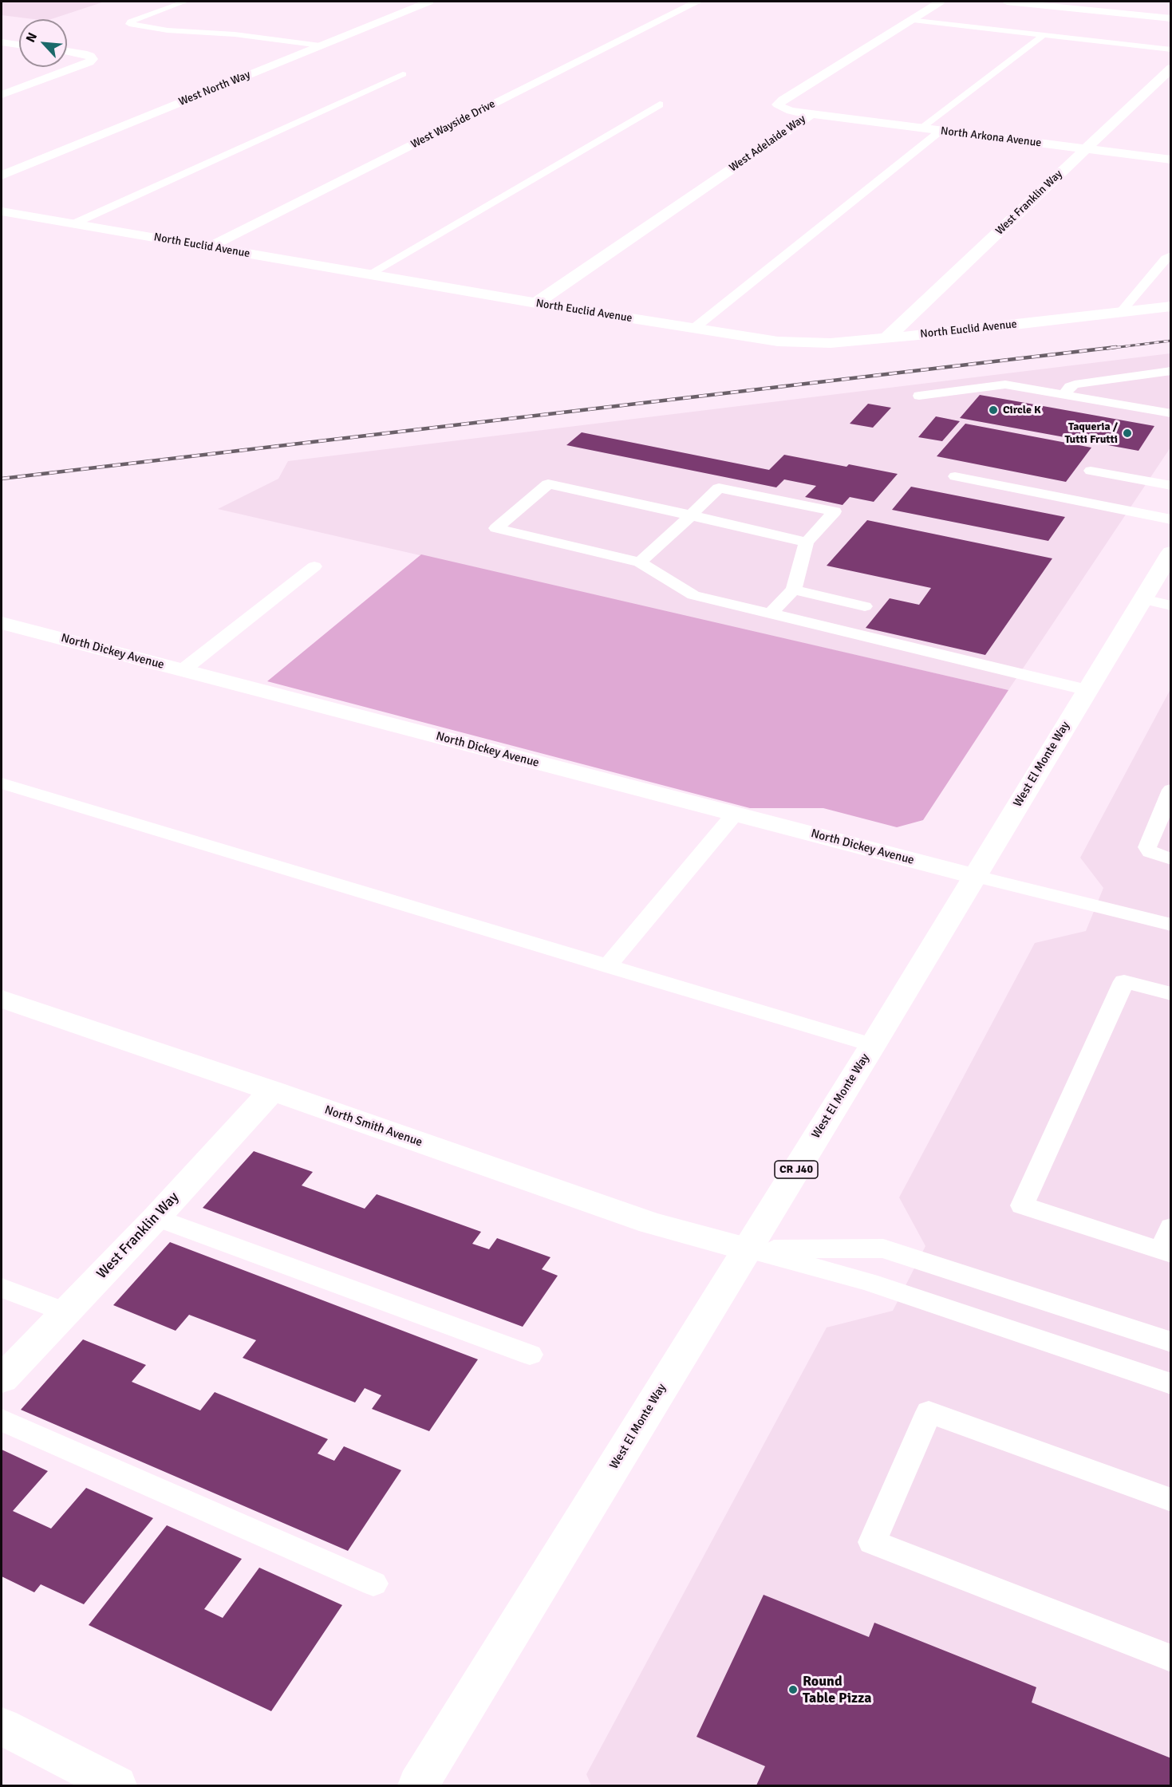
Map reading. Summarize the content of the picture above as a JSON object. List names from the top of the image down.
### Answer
{
  "streets": {
    "street": [
      "West North Way",
      "West Wayside Drive",
      "North Arkona Avenue",
      "West Adelaide Way",
      "West Franklin Way",
      "North Euclid Avenue",
      "North Dickey Avenue",
      "West El Monte Way",
      "North Smith Avenue",
      "CR J40"
    ]
  },
  "crossings": [
    ["West Wayside Drive", "North Euclid Avenue"],
    ["North Arkona Avenue", "West Adelaide Way"],
    ["North Arkona Avenue", "West Franklin Way"],
    ["West Adelaide Way", "North Euclid Avenue"],
    ["West Franklin Way", "North Euclid Avenue"],
    ["West Franklin Way", "North Smith Avenue"],
    ["North Dickey Avenue", "West El Monte Way"],
    ["West El Monte Way", "North Smith Avenue"]
  ],
  "places": ["Circle K", "Taqueria / Tutti Frutti", "Round Table Pizza"],
  "north": "top left"
}
